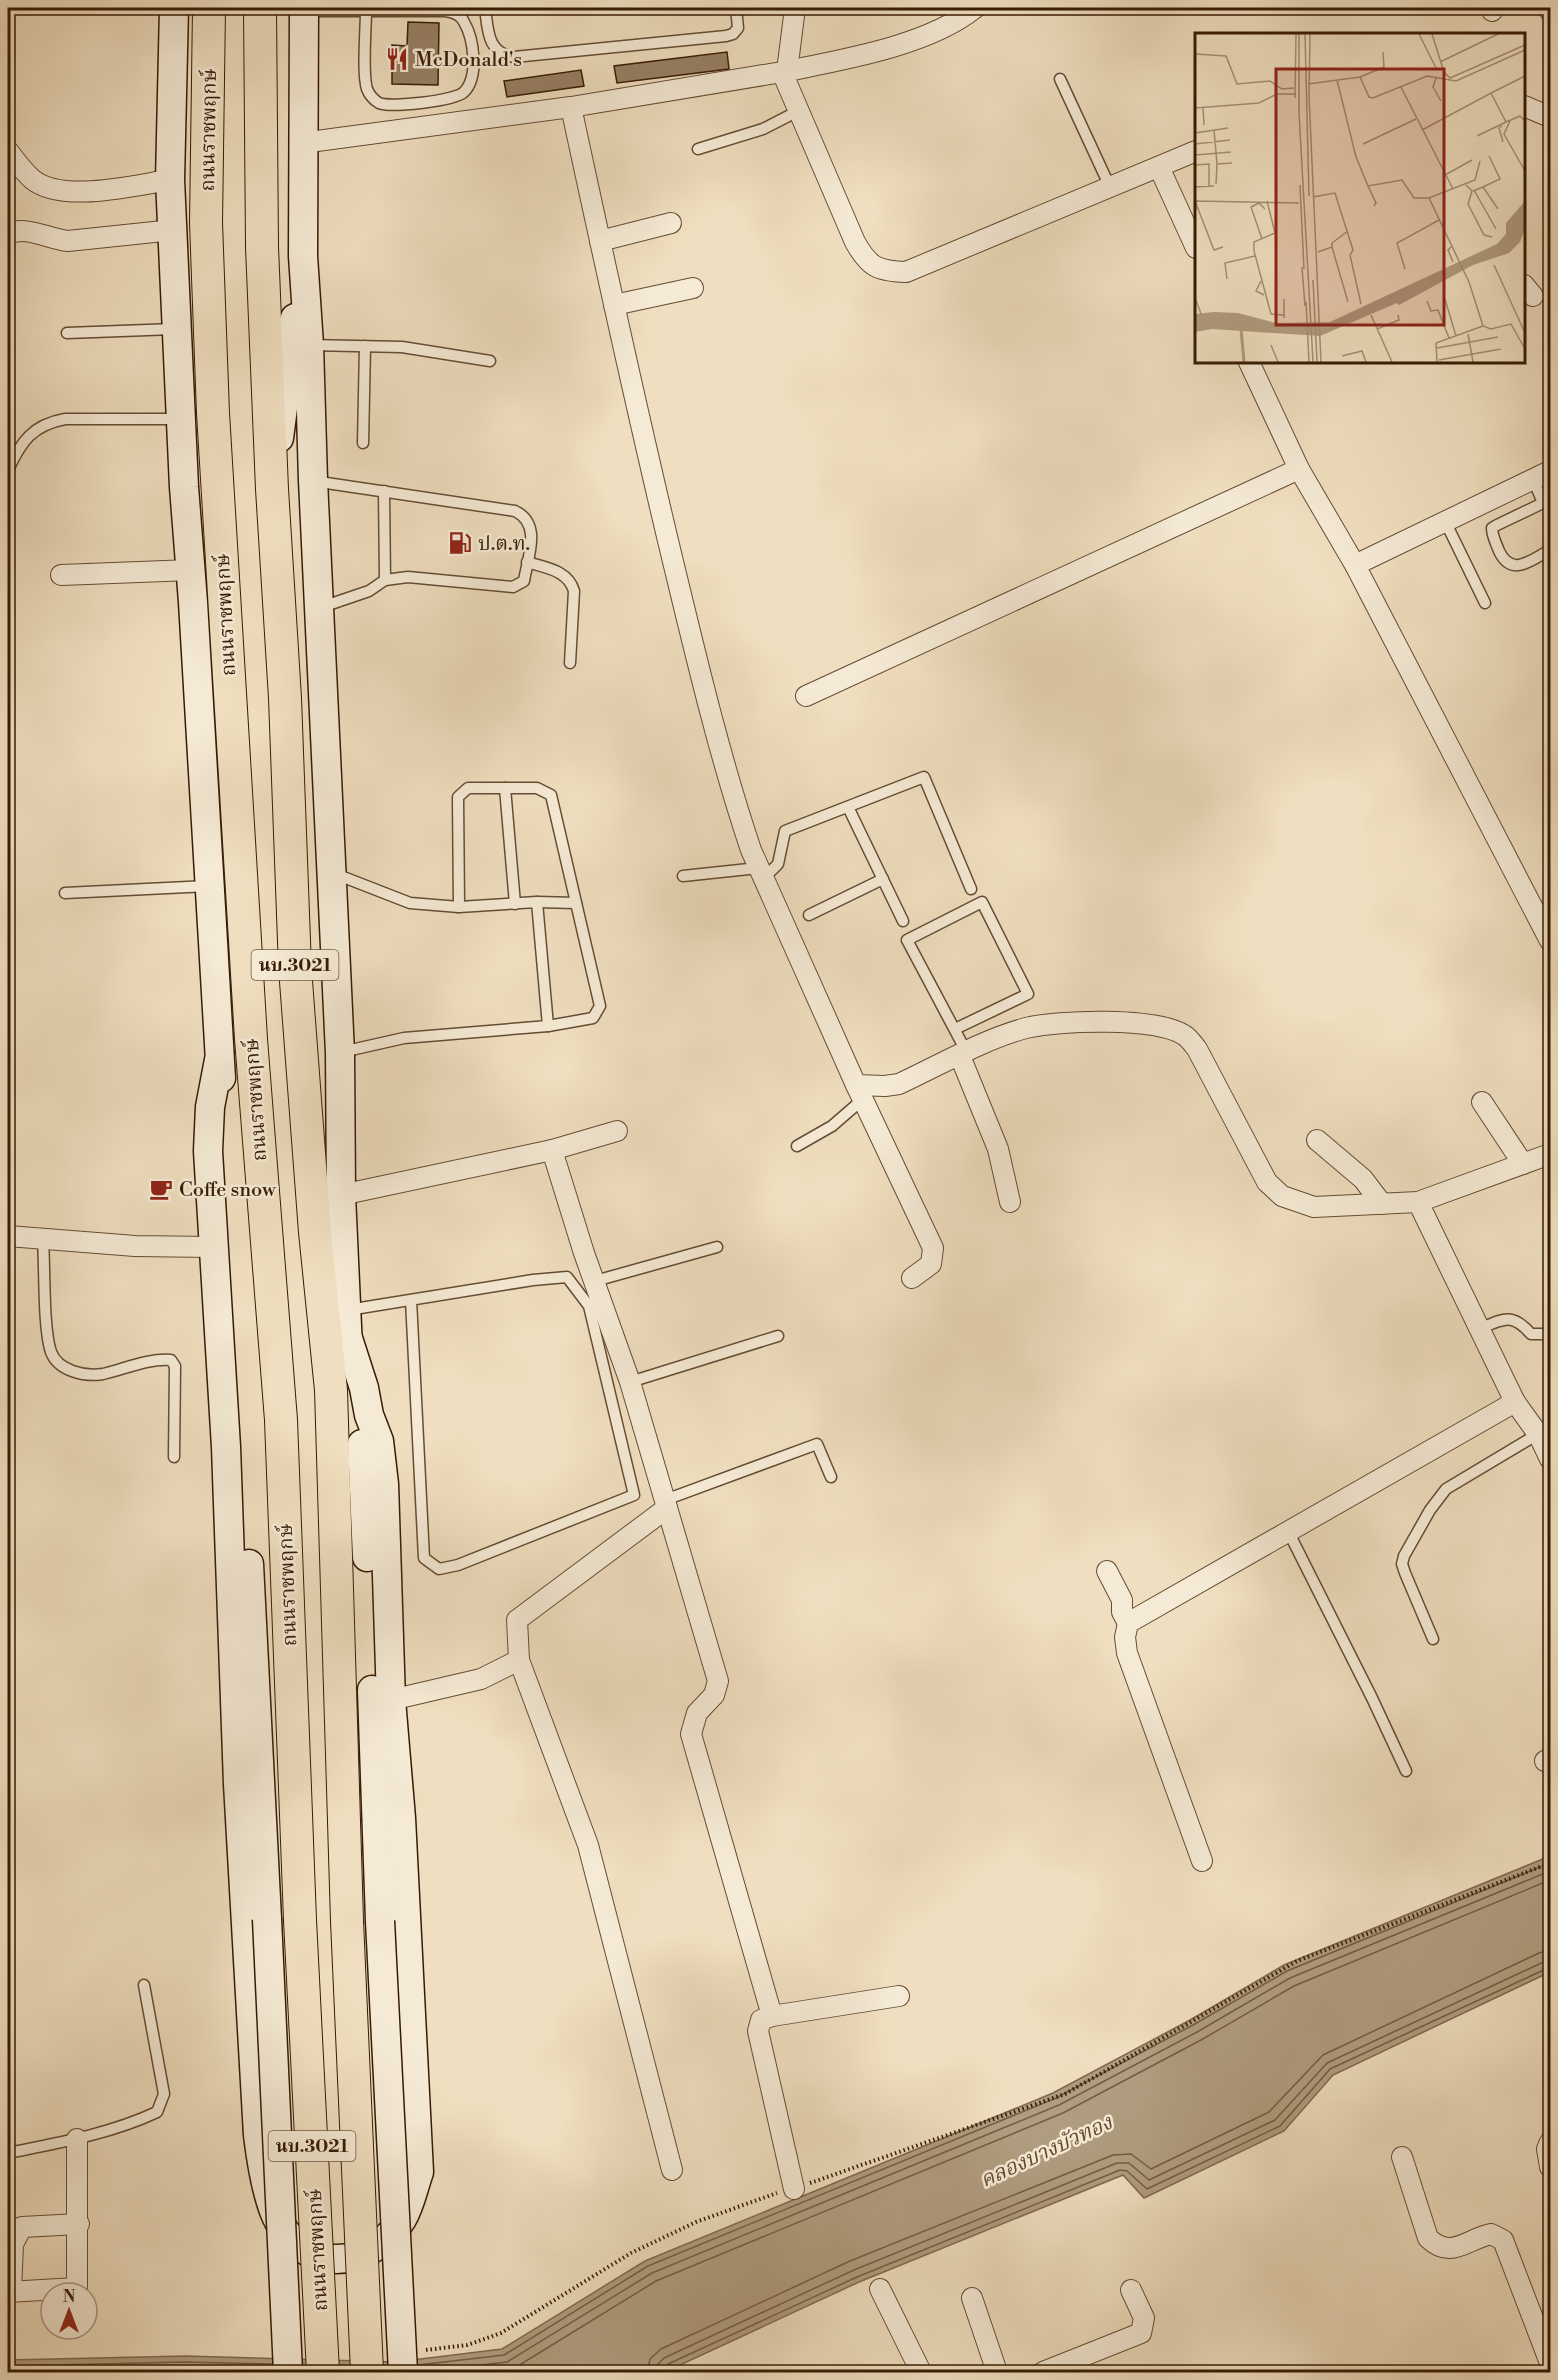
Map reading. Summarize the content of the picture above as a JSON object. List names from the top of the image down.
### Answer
{
  "streets": {
    "main road": ["ถนนราชพฤกษ์", "นบ.3021"]
  },
  "water": ["คลองบางบัวทอง"],
  "places": {
    "restaurant": ["McDonald's"],
    "fuel station": ["ป.ต.ท."],
    "cafe": ["Coffe snow"]
  },
  "north": "top"
}
